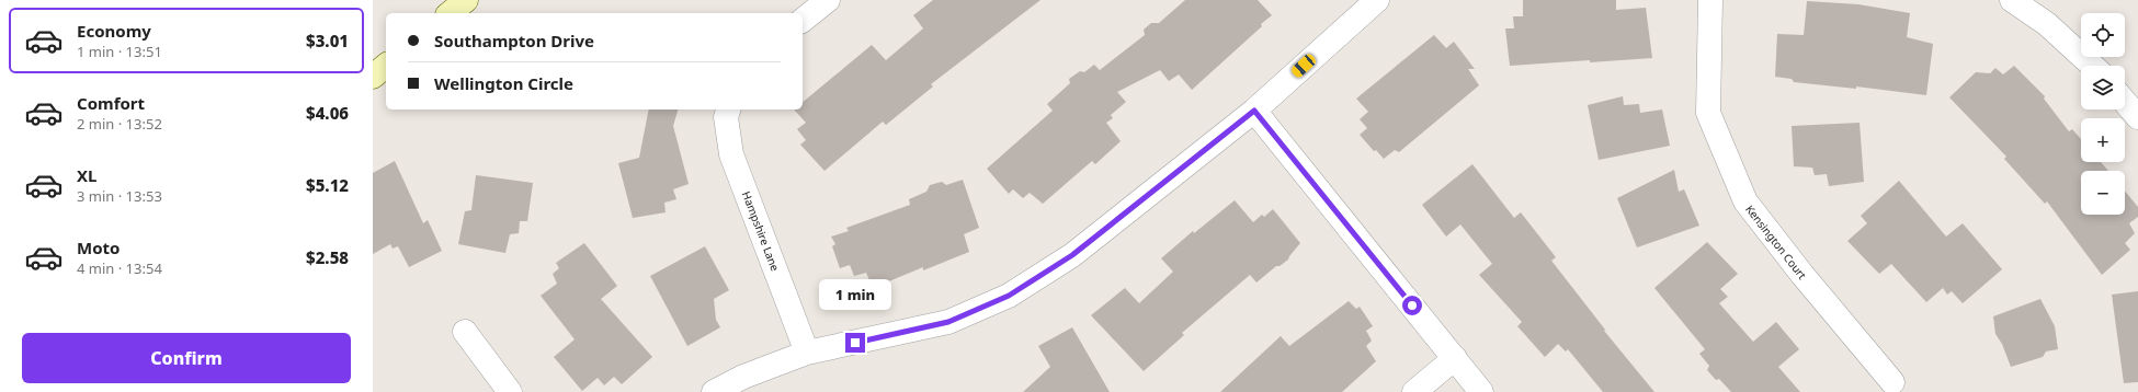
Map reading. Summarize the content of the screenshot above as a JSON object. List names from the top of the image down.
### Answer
{
  "streets": {
    "street": ["Hampshire Lane", "Kensington Court"]
  },
  "page": {
    "list": [
      {
        "name": "Economy",
        "note": "1 min · 13:51",
        "value": "$3.01"
      },
      {
        "name": "Comfort",
        "note": "2 min · 13:52",
        "value": "$4.06"
      },
      {
        "name": "XL",
        "note": "3 min · 13:53",
        "value": "$5.12"
      },
      {
        "name": "Moto",
        "note": "4 min · 13:54",
        "value": "$2.58"
      }
    ],
    "map_buttons": ["+", "−"],
    "banner": ["Southampton Drive", "Wellington Circle"],
    "bubble": "1 min",
    "buttons": "Confirm"
  }
}
